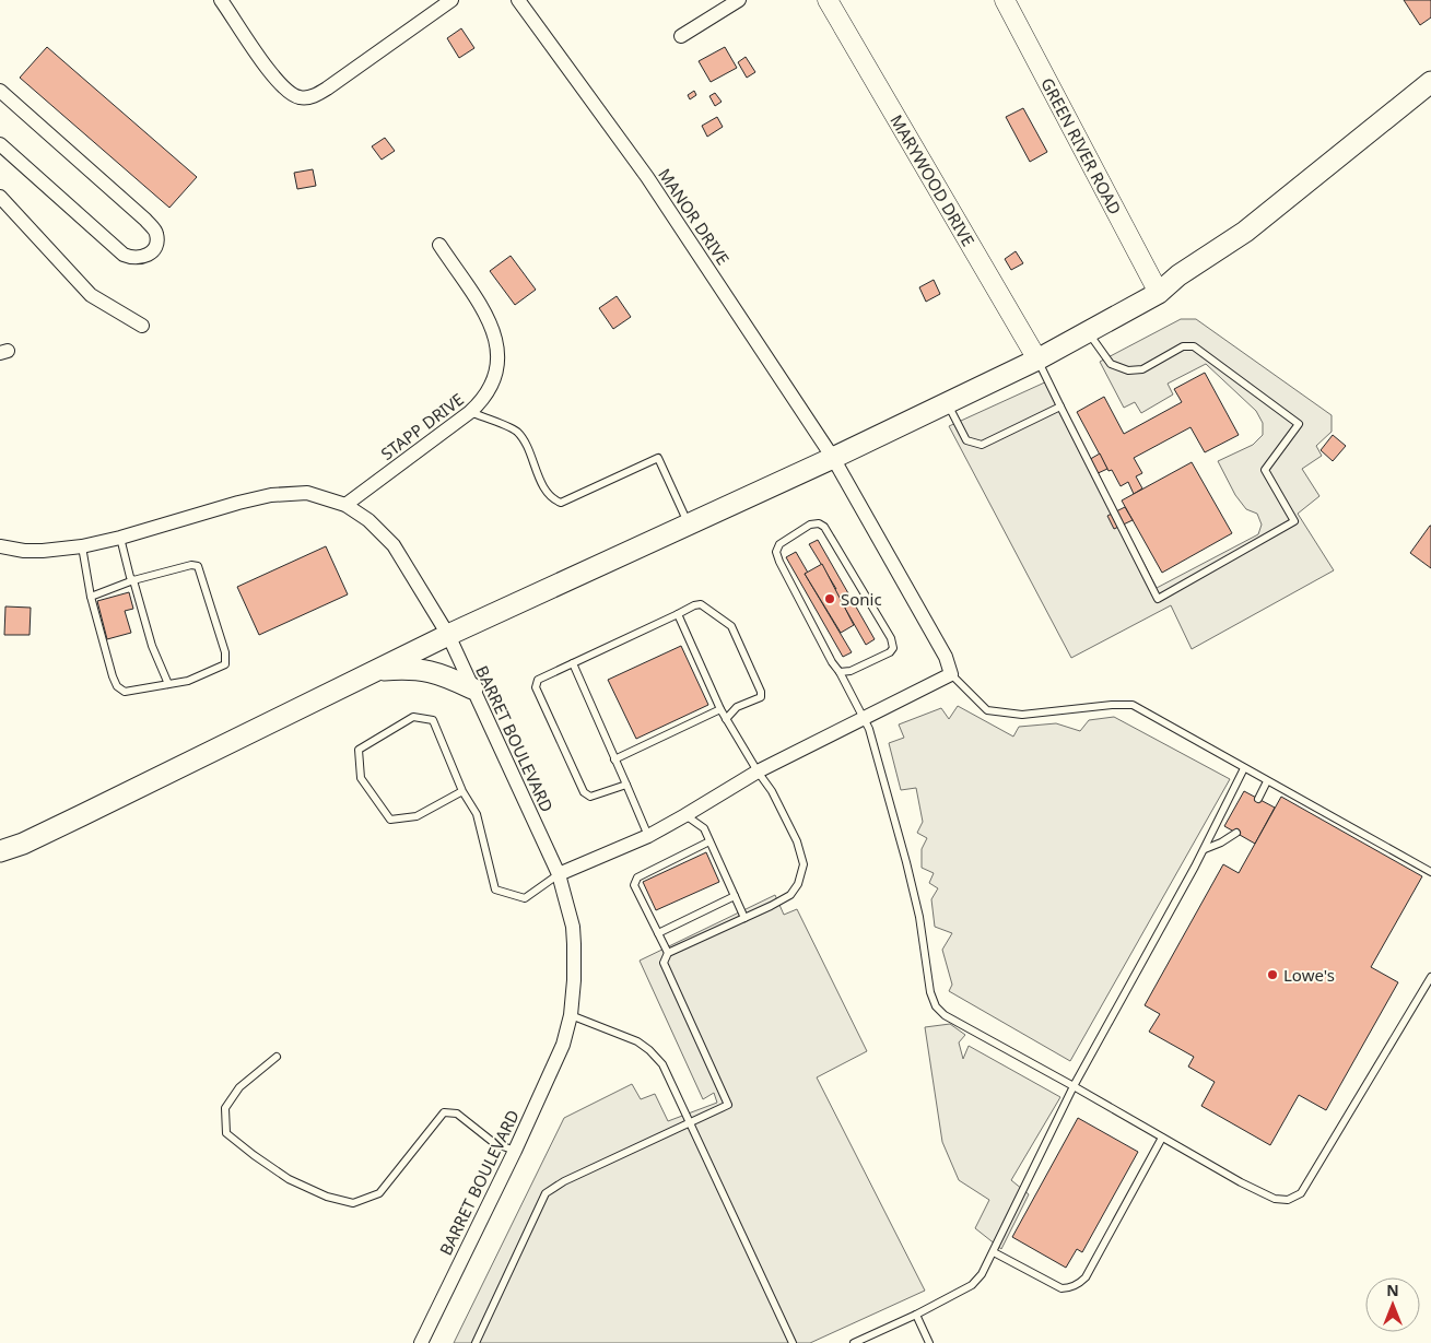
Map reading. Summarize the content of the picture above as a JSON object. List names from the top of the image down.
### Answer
{
  "streets": {
    "street": [
      "GREEN RIVER ROAD",
      "MARYWOOD DRIVE",
      "MANOR DRIVE",
      "STAPP DRIVE",
      "BARRET BOULEVARD"
    ]
  },
  "crossings": [
    ["STAPP DRIVE", "BARRET BOULEVARD"]
  ],
  "places": ["Sonic", "Lowe's"],
  "north": "top"
}
